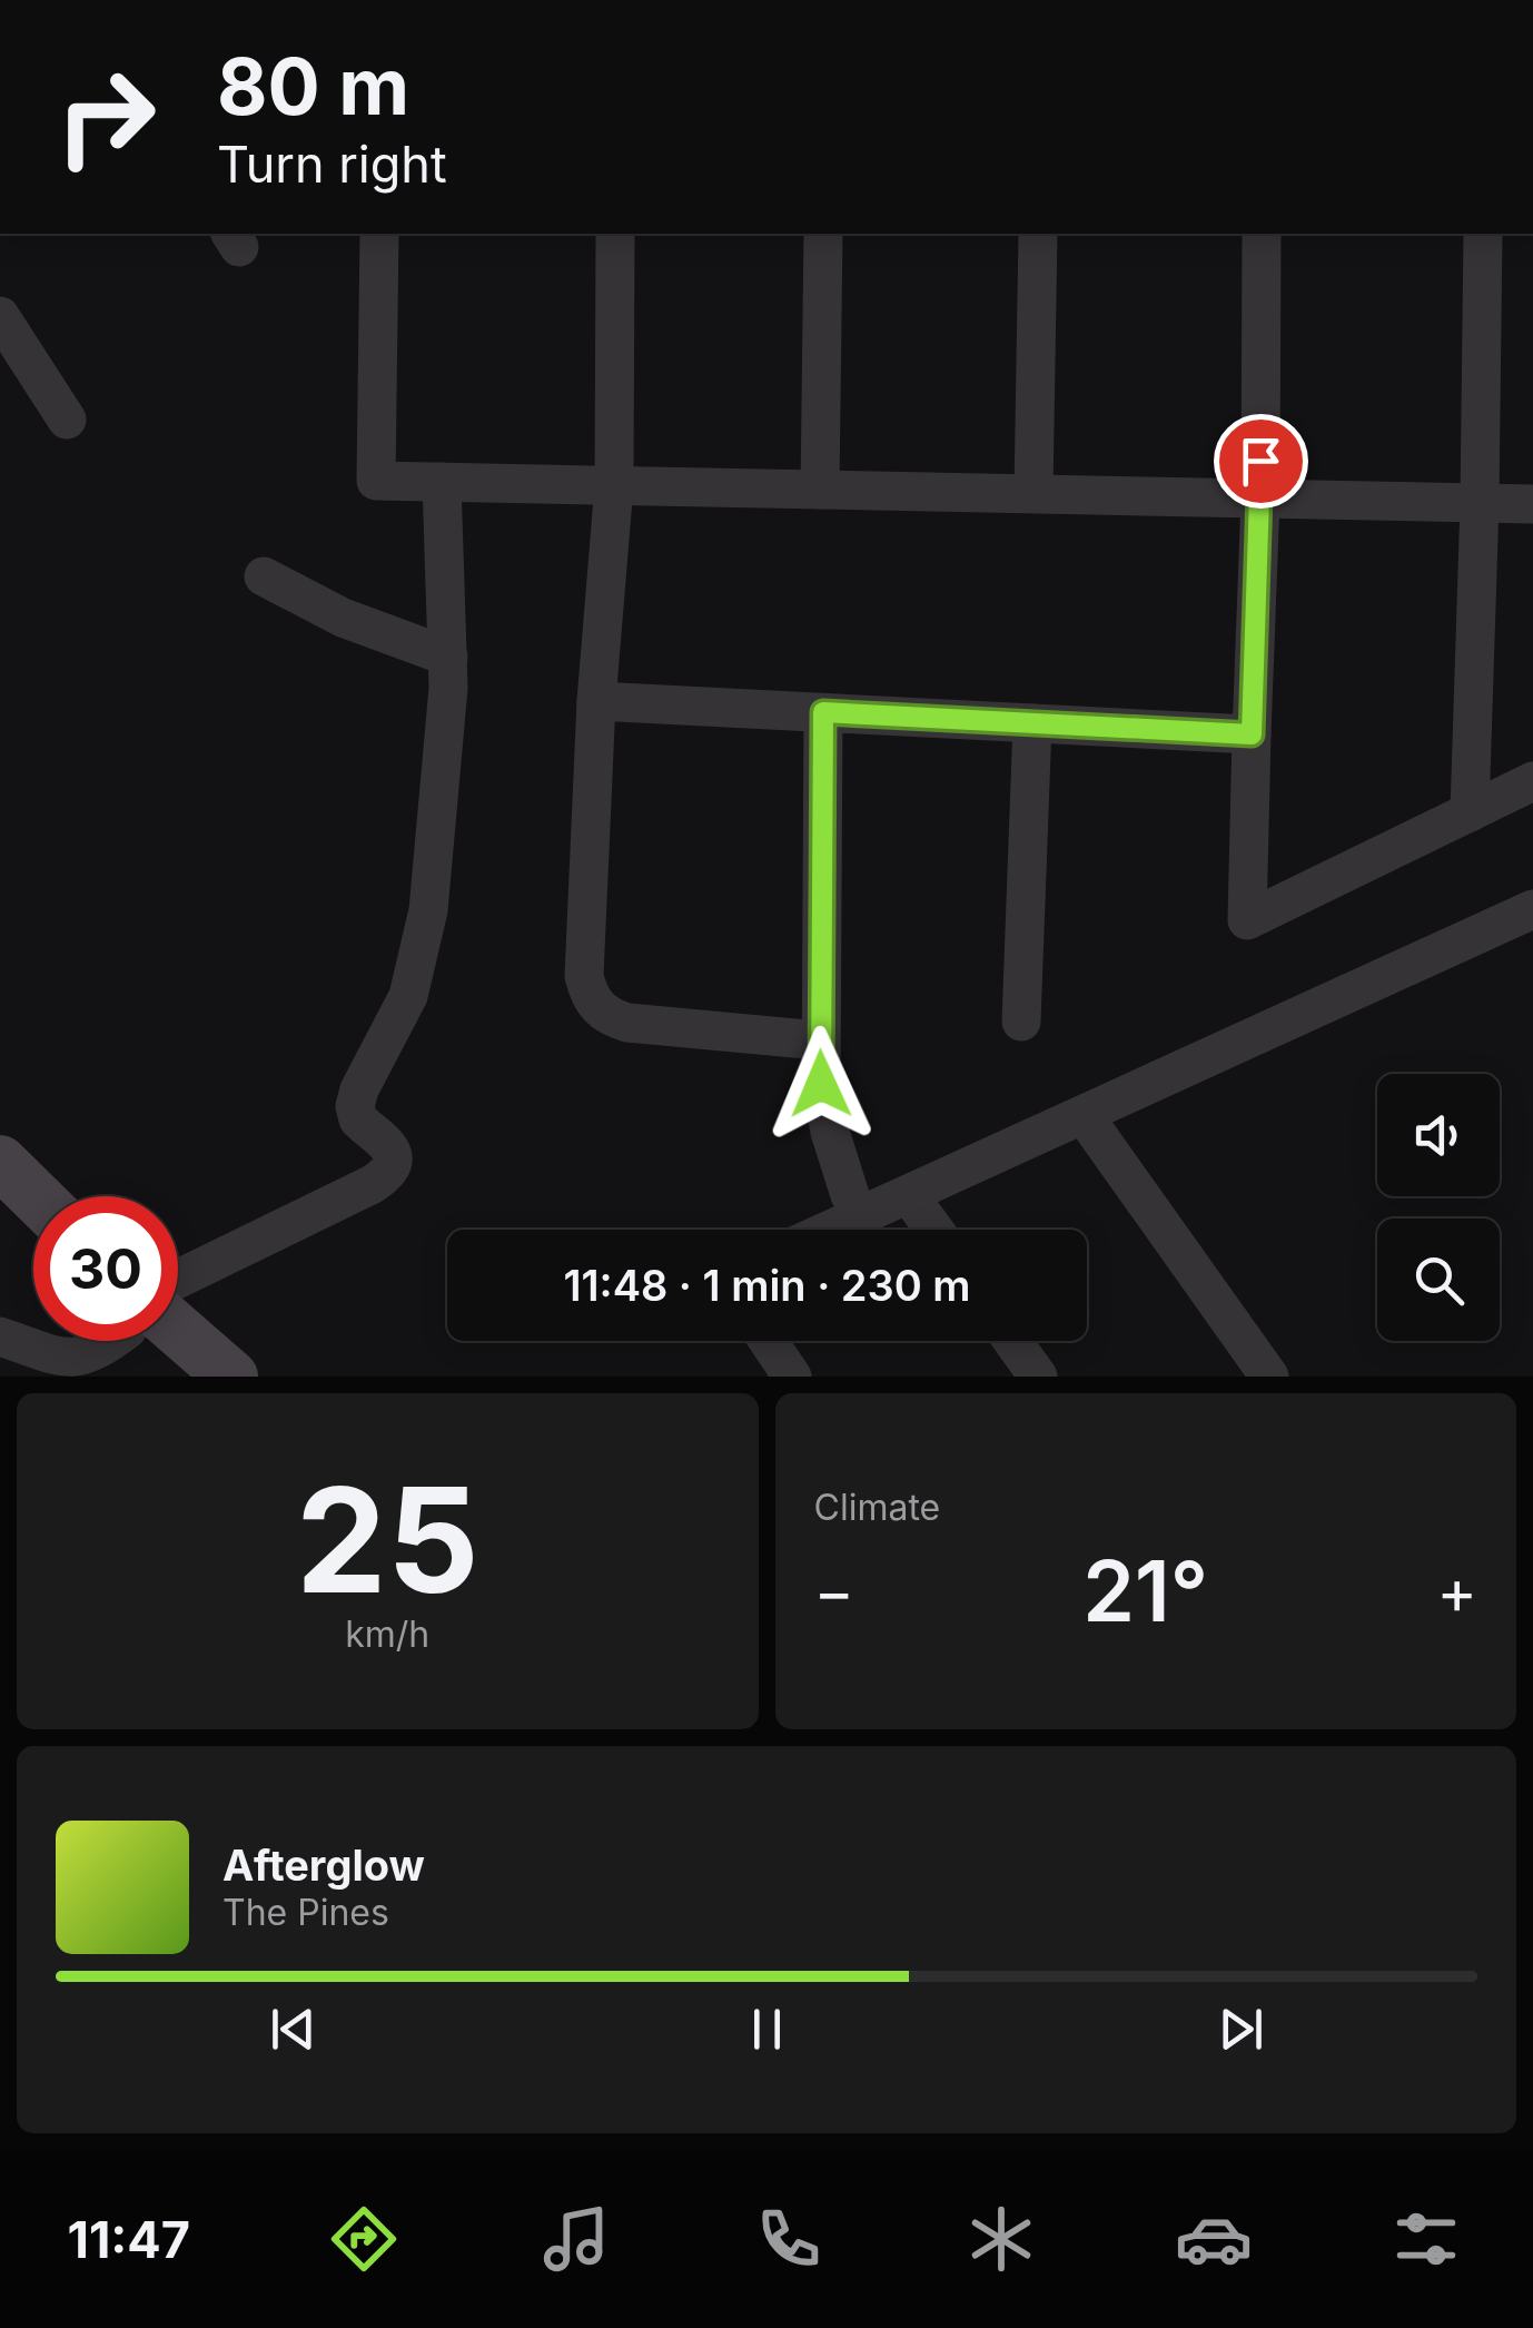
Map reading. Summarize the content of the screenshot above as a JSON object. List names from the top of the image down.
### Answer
{
  "page": {
    "turn": ["80 m", "Turn right"],
    "limit": "30",
    "trip": "11:48 · 1 min · 230 m",
    "tile": [
      ["25", "km/h"],
      "Climate"
    ],
    "heat": ["−", "21°", "+"],
    "song": ["Afterglow", "The Pines"],
    "tabs": "11:47"
  }
}
